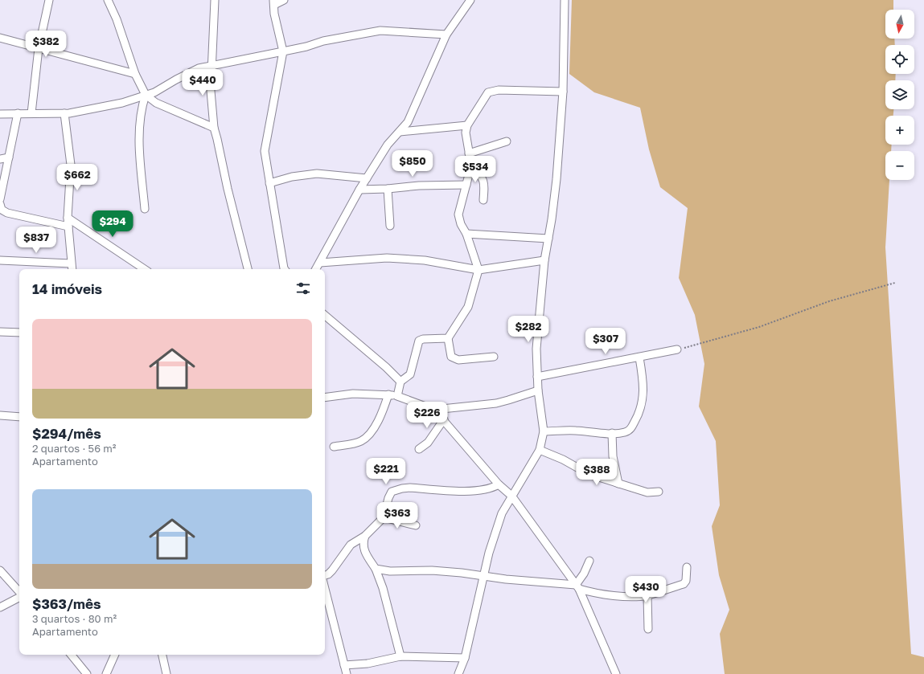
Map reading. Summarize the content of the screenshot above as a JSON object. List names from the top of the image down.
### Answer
{
  "north": "bottom",
  "page": {
    "map_buttons": ["+", "−"],
    "price": [
      "$382",
      "$440",
      "$850",
      "$534",
      "$662",
      "$294",
      "$837",
      "$282",
      "$307",
      "$226",
      "$221",
      "$388",
      "$363",
      "$430"
    ],
    "heading": "14 imóveis",
    "list": [
      {
        "name": "$294/mês",
        "note": "2 quartos · 56 m² · Apartamento"
      },
      {
        "name": "$363/mês",
        "note": "3 quartos · 80 m² · Apartamento"
      }
    ]
  }
}
